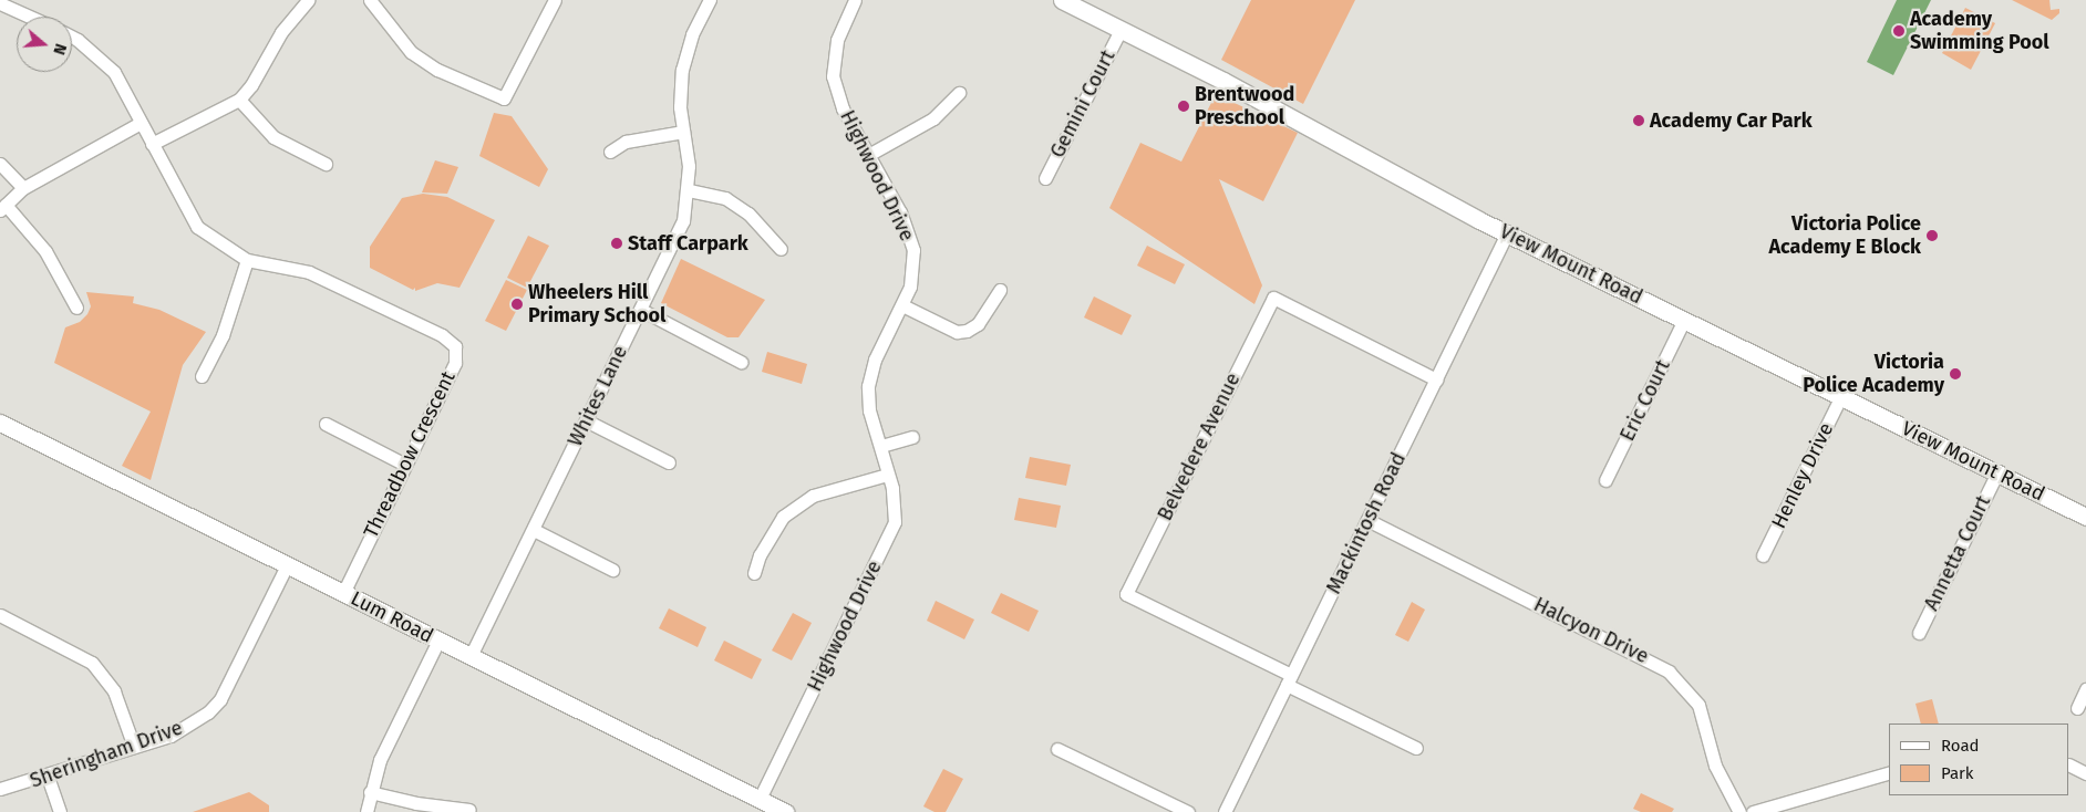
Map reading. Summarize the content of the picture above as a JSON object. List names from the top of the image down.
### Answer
{
  "streets": {
    "street": [
      "Gemini Court",
      "Highwood Drive",
      "View Mount Road",
      "Whites Lane",
      "Eric Court",
      "Belvedere Avenue",
      "Threadbow Crescent",
      "Henley Drive",
      "Mackintosh Road",
      "Annetta Court",
      "Lum Road",
      "Halcyon Drive",
      "Sheringham Drive"
    ]
  },
  "crossings": [
    ["Gemini Court", "View Mount Road"],
    ["Highwood Drive", "Lum Road"],
    ["View Mount Road", "Eric Court"],
    ["View Mount Road", "Henley Drive"],
    ["View Mount Road", "Mackintosh Road"],
    ["View Mount Road", "Annetta Court"],
    ["Whites Lane", "Lum Road"],
    ["Belvedere Avenue", "Mackintosh Road"],
    ["Threadbow Crescent", "Lum Road"],
    ["Mackintosh Road", "Halcyon Drive"],
    ["Lum Road", "Sheringham Drive"]
  ],
  "places": [
    "Academy Swimming Pool",
    "Brentwood Preschool",
    "Academy Car Park",
    "Victoria Police Academy E Block",
    "Staff Carpark",
    "Wheelers Hill Primary School",
    "Victoria Police Academy"
  ],
  "legend": ["Road", "Park"],
  "north": "right"
}
